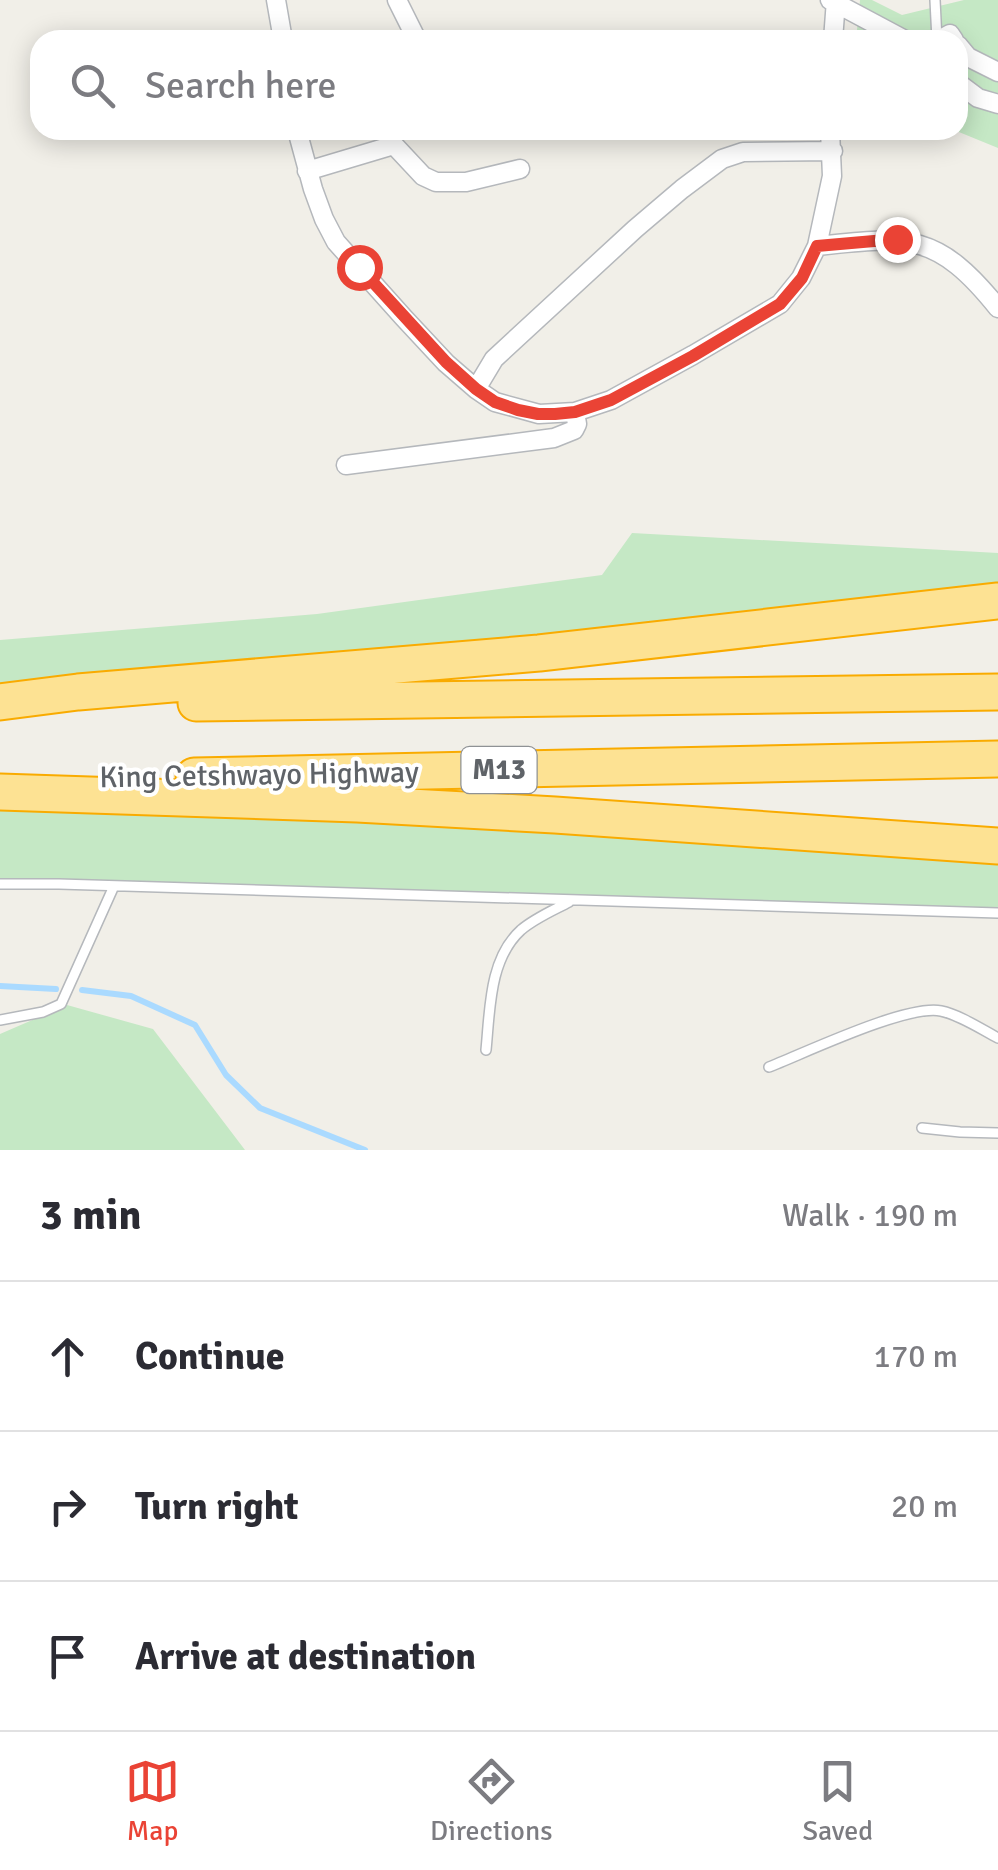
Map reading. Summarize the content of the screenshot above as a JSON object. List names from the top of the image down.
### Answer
{
  "streets": {
    "highway": ["M13", "King Cetshwayo Highway"]
  },
  "page": {
    "search": "Search here",
    "heading": ["3 min", "Walk · 190 m"],
    "list": [
      ["Continue", "170 m"],
      ["Turn right", "20 m"],
      "Arrive at destination"
    ],
    "nav": ["Map", "Directions", "Saved"]
  }
}
